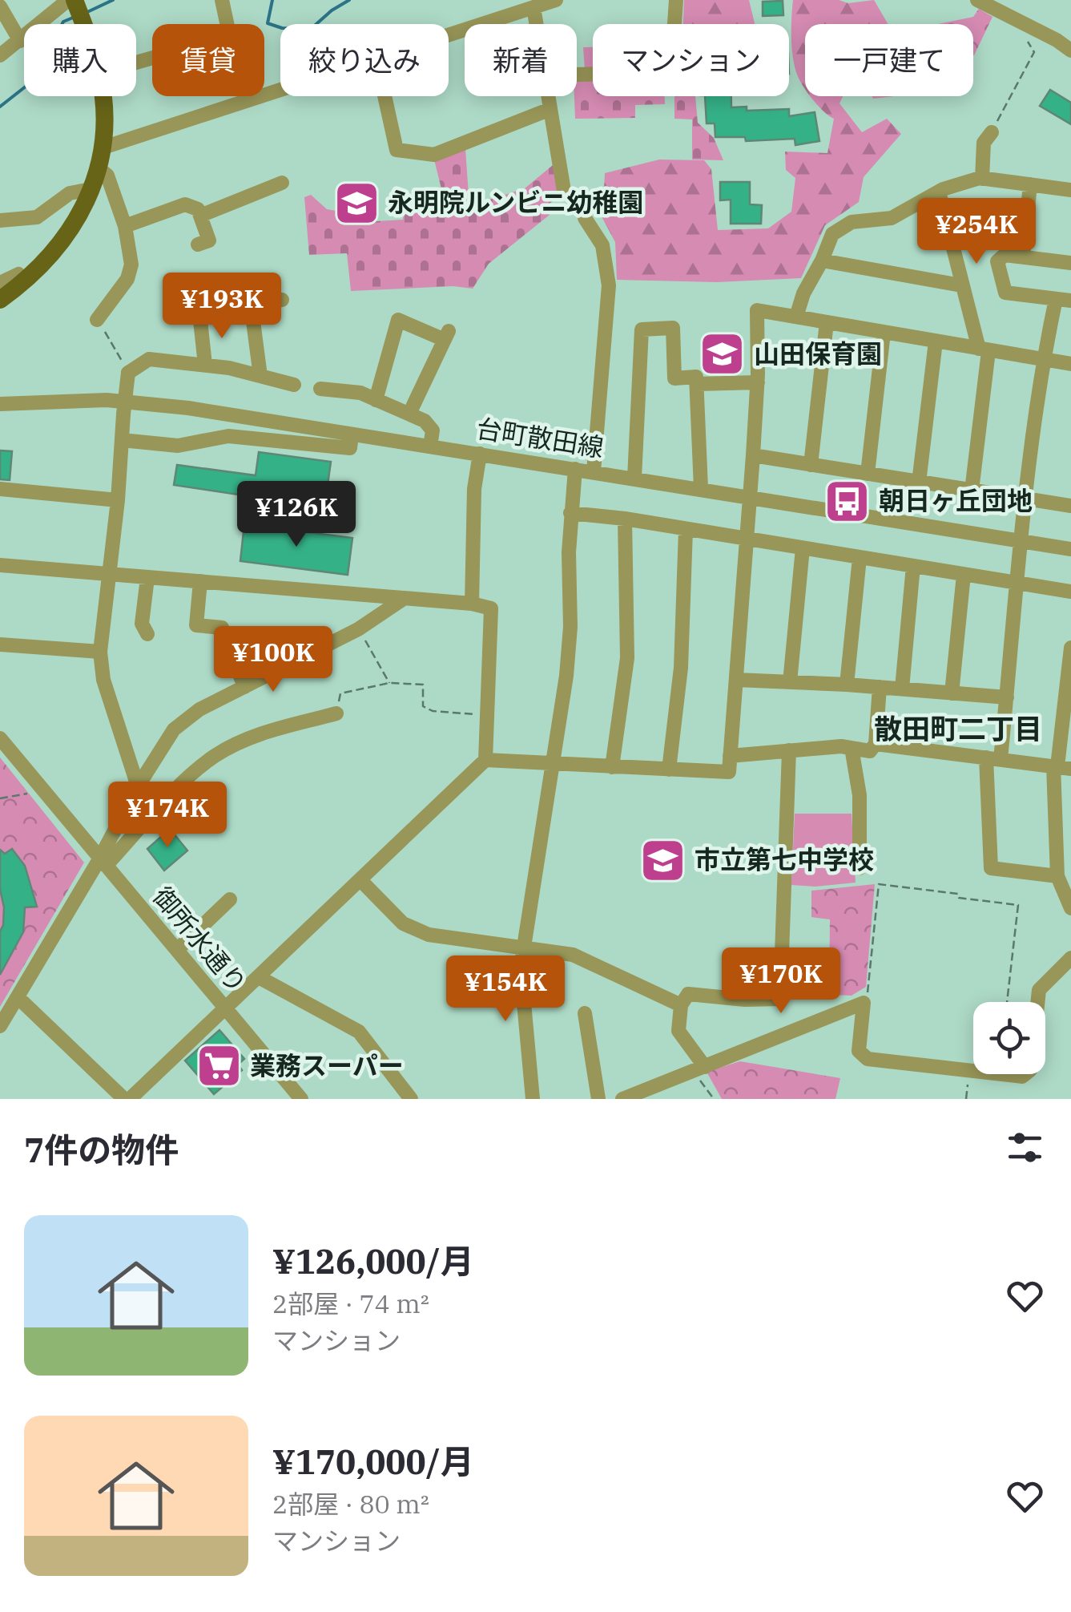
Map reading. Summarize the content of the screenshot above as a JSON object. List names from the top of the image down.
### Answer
{
  "streets": {
    "street": ["台町散田線", "御所水通り"]
  },
  "districts": ["散田町二丁目"],
  "places": {
    "school or university": ["永明院ルンビニ幼稚園", "山田保育園", "市立第七中学校"],
    "bus stop": ["朝日ヶ丘団地"],
    "supermarket": ["業務スーパー"]
  },
  "page": {
    "chip": [
      "購入",
      "賃貸",
      "絞り込み",
      "新着",
      "マンション",
      "一戸建て"
    ],
    "price": [
      "¥254K",
      "¥193K",
      "¥126K",
      "¥100K",
      "¥174K",
      "¥170K",
      "¥154K"
    ],
    "heading": "7件の物件",
    "list": [
      {
        "name": "¥126,000/月",
        "note": "2部屋 · 74 m² · マンション"
      },
      {
        "name": "¥170,000/月",
        "note": "2部屋 · 80 m² · マンション"
      }
    ]
  }
}
